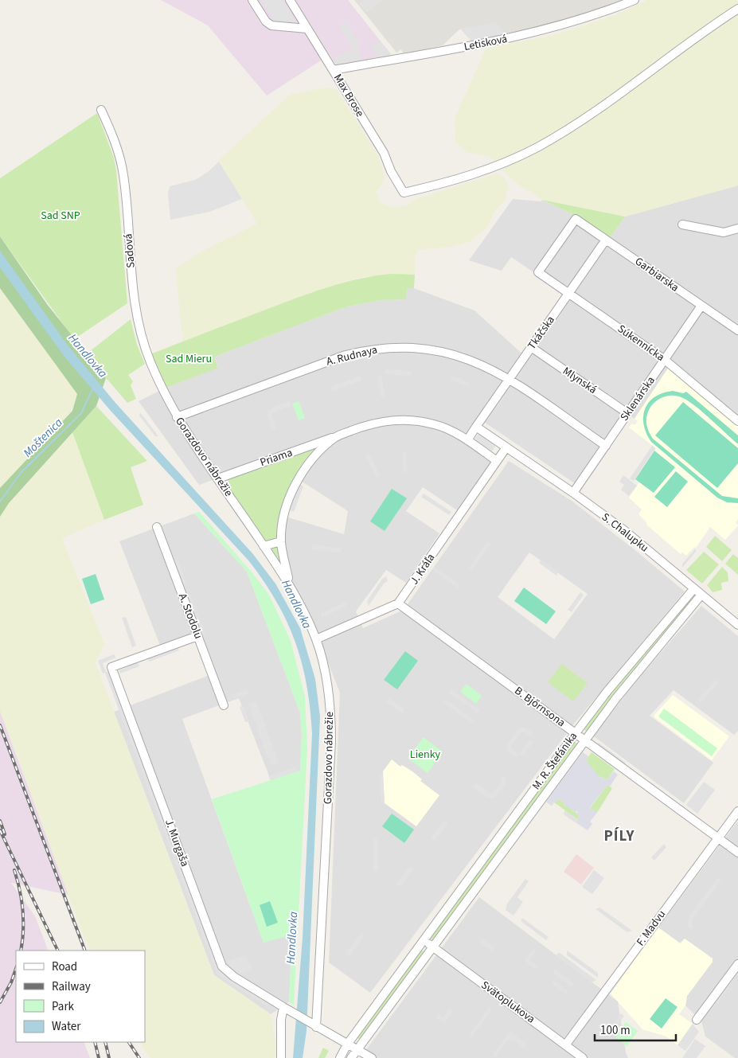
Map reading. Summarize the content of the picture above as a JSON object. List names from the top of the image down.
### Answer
{
  "streets": {
    "street": [
      "Letisková",
      "Max Brose",
      "Sadová",
      "Garbiarska",
      "Tkáčska",
      "Súkennícka",
      "A. Rudnaya",
      "Mlynská",
      "Sklenárska",
      "Gorazdovo nábrežie",
      "Priama",
      "S. Chalupku",
      "J. Kráľa",
      "A. Stodolu",
      "B. Bjőrnsona",
      "M. R. Štefánika",
      "J. Murgaša",
      "F. Madvu",
      "Svätoplukova"
    ]
  },
  "crossings": [
    ["Letisková", "Max Brose"],
    ["Sadová", "Gorazdovo nábrežie"],
    ["Garbiarska", "Tkáčska"],
    ["Garbiarska", "Súkennícka"],
    ["Garbiarska", "Sklenárska"],
    ["Tkáčska", "Súkennícka"],
    ["Tkáčska", "A. Rudnaya"],
    ["Tkáčska", "Mlynská"],
    ["Tkáčska", "S. Chalupku"],
    ["Súkennícka", "Sklenárska"],
    ["A. Rudnaya", "Sklenárska"],
    ["A. Rudnaya", "Gorazdovo nábrežie"],
    ["Mlynská", "Sklenárska"],
    ["Sklenárska", "S. Chalupku"],
    ["Gorazdovo nábrežie", "Priama"],
    ["Gorazdovo nábrežie", "J. Murgaša"],
    ["S. Chalupku", "M. R. Štefánika"],
    ["J. Kráľa", "B. Bjőrnsona"],
    ["A. Stodolu", "J. Murgaša"],
    ["B. Bjőrnsona", "M. R. Štefánika"],
    ["B. Bjőrnsona", "F. Madvu"],
    ["M. R. Štefánika", "J. Murgaša"],
    ["M. R. Štefánika", "Svätoplukova"],
    ["F. Madvu", "Svätoplukova"]
  ],
  "districts": ["PÍLY"],
  "water": ["Handlovka", "Moštenica"],
  "parks": ["Sad SNP", "Sad Mieru", "Lienky"],
  "legend": [
    "Road",
    "Railway",
    "Park",
    "Water"
  ],
  "scale_bar": "100 m"
}
